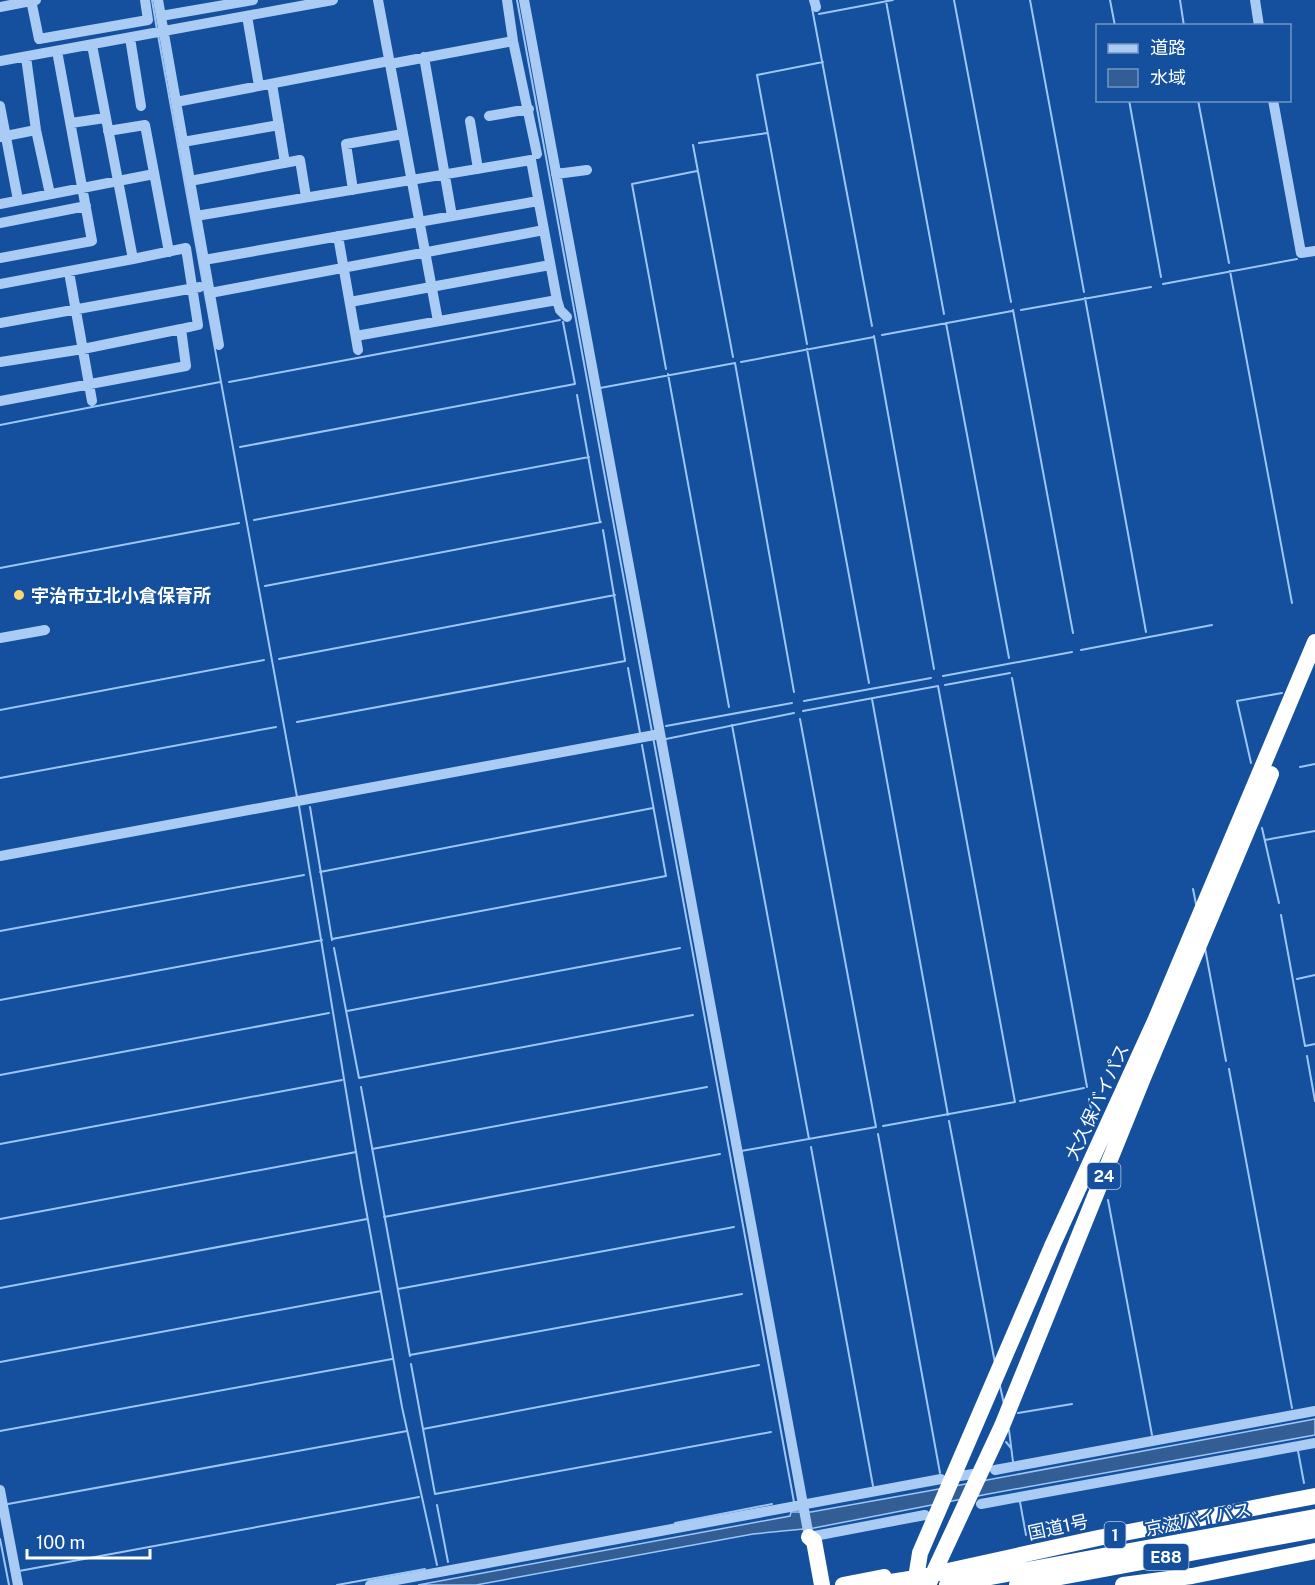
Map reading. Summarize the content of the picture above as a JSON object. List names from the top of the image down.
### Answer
{
  "streets": {
    "highway": [
      "大久保バイパス",
      "24",
      "京滋バイパス",
      "国道1号",
      "1",
      "E88"
    ]
  },
  "crossings": [
    ["大久保バイパス", "国道1号"]
  ],
  "places": ["宇治市立北小倉保育所"],
  "legend": ["道路", "水域"],
  "scale_bar": "100 m"
}
